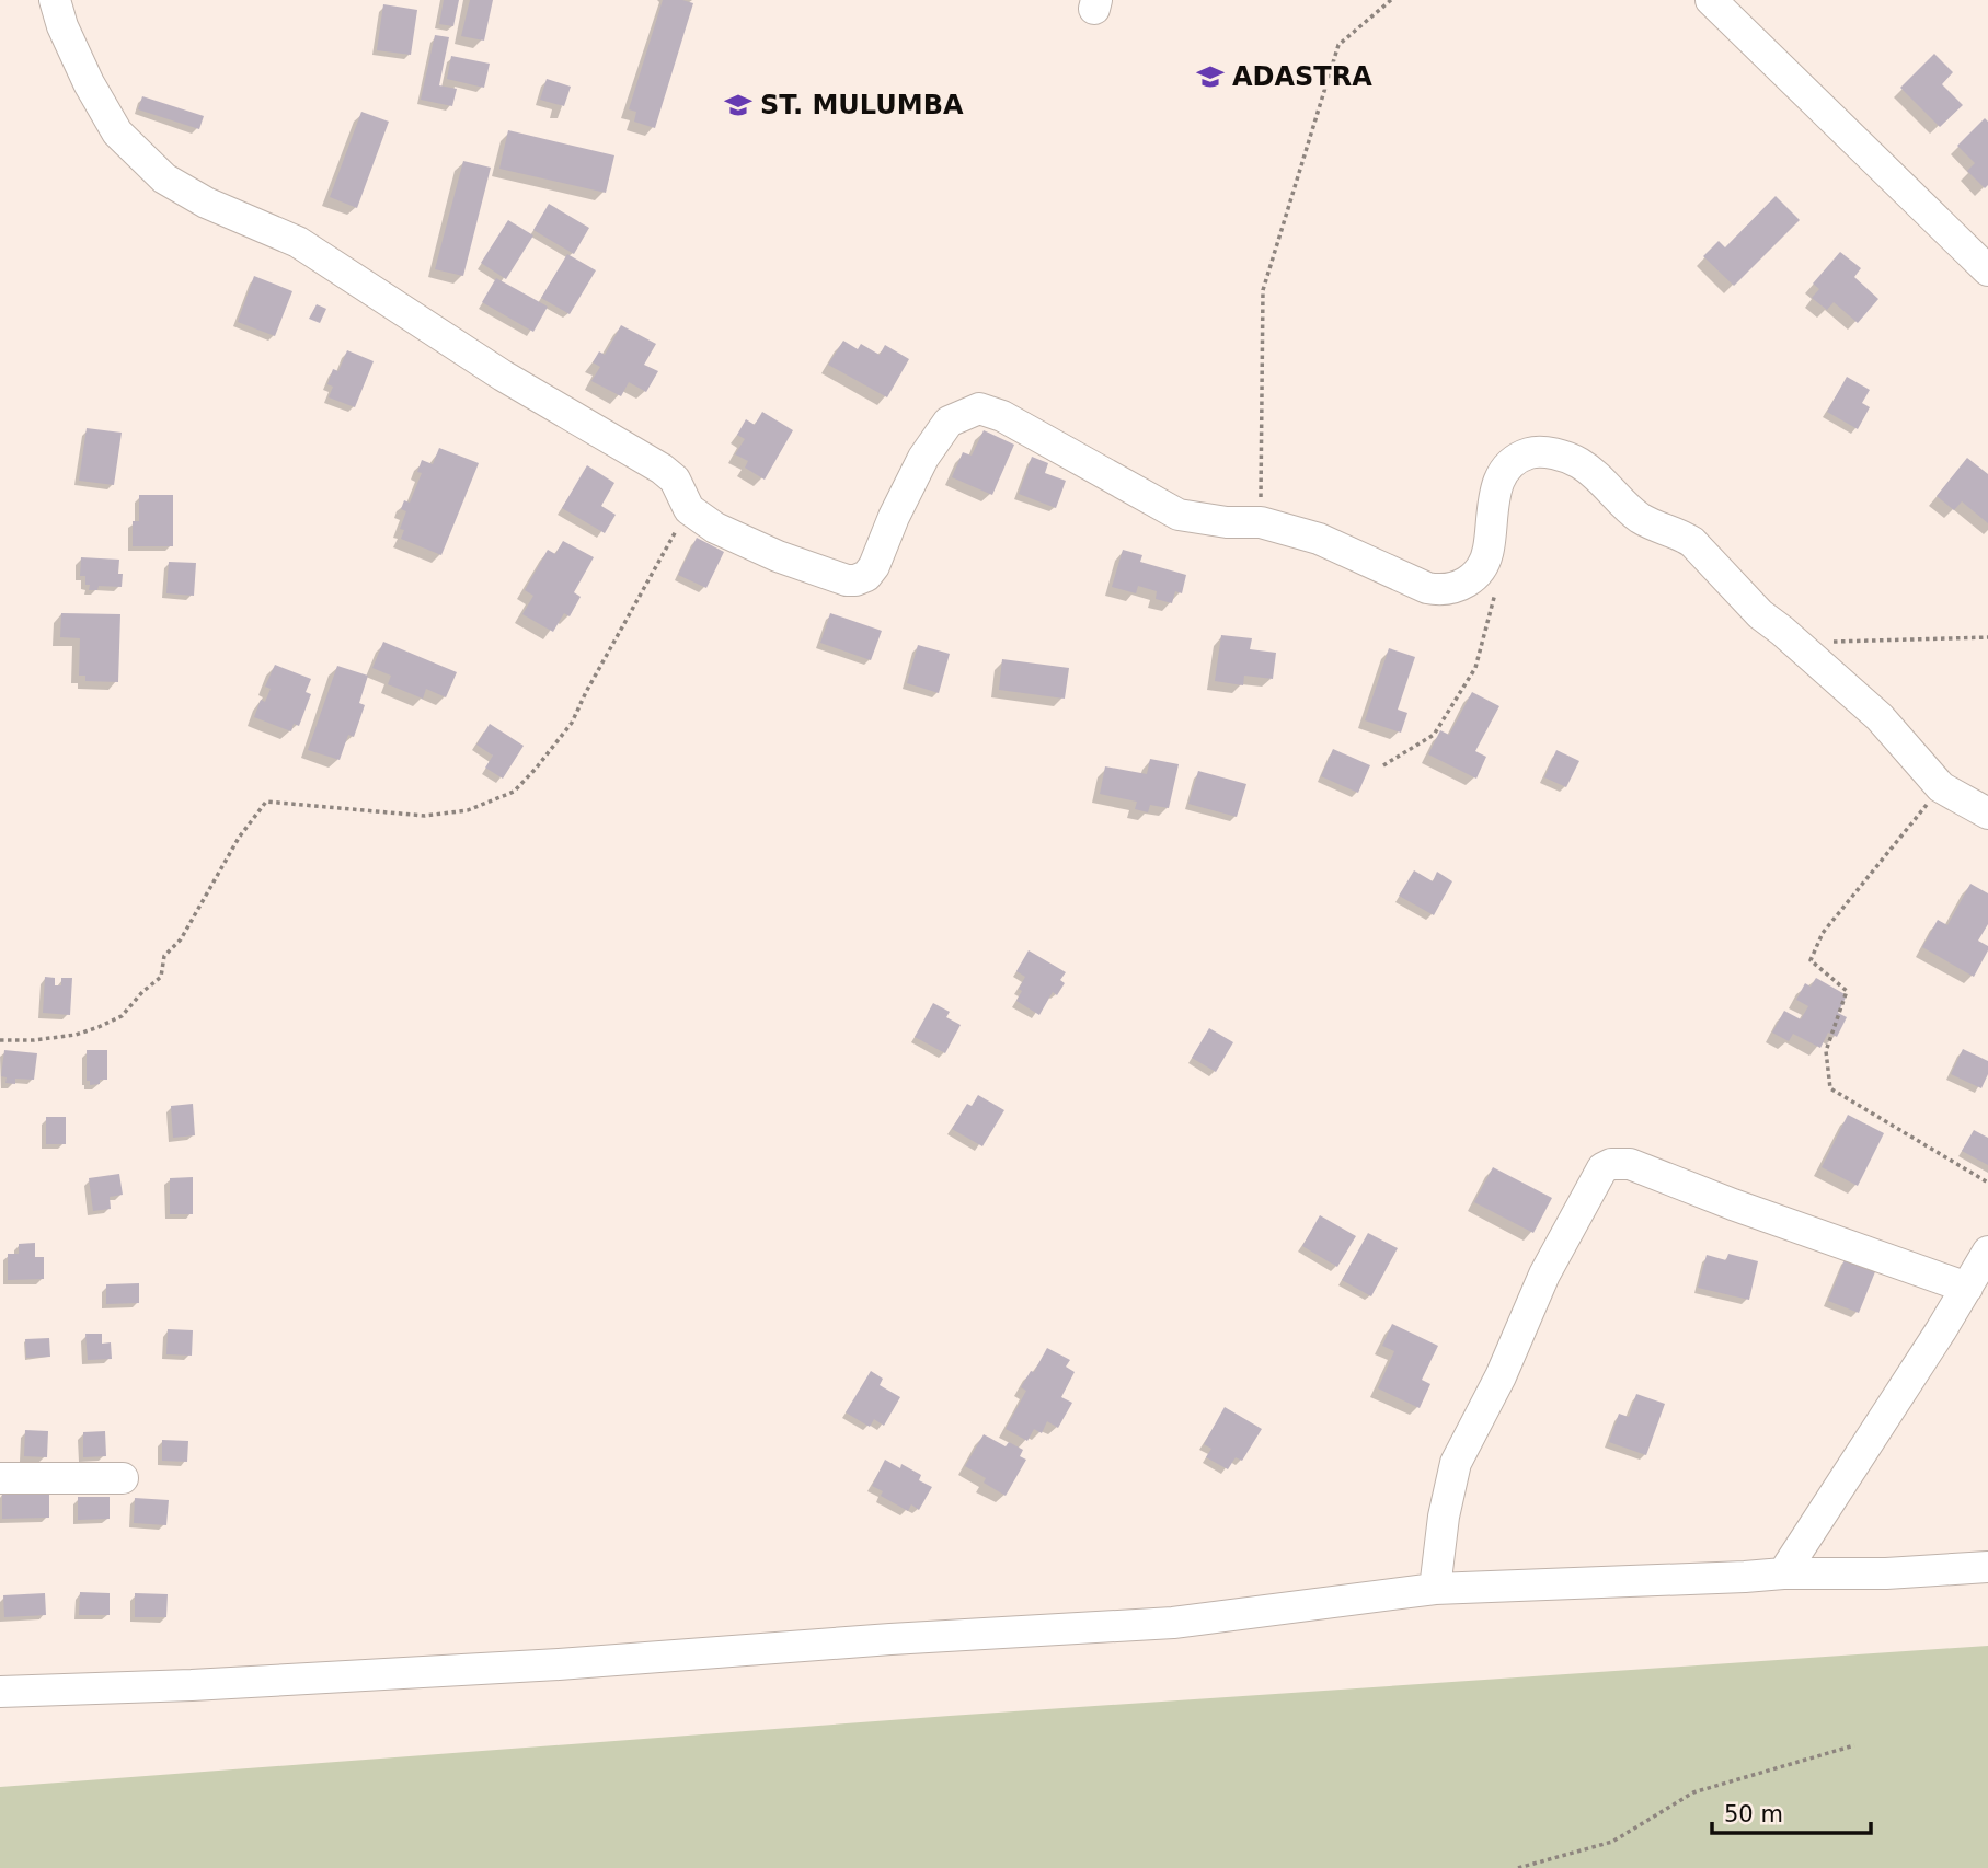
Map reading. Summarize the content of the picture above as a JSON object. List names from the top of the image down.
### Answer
{
  "places": {
    "school or university": ["ADASTRA", "ST. MULUMBA"]
  },
  "scale_bar": "50 m"
}
